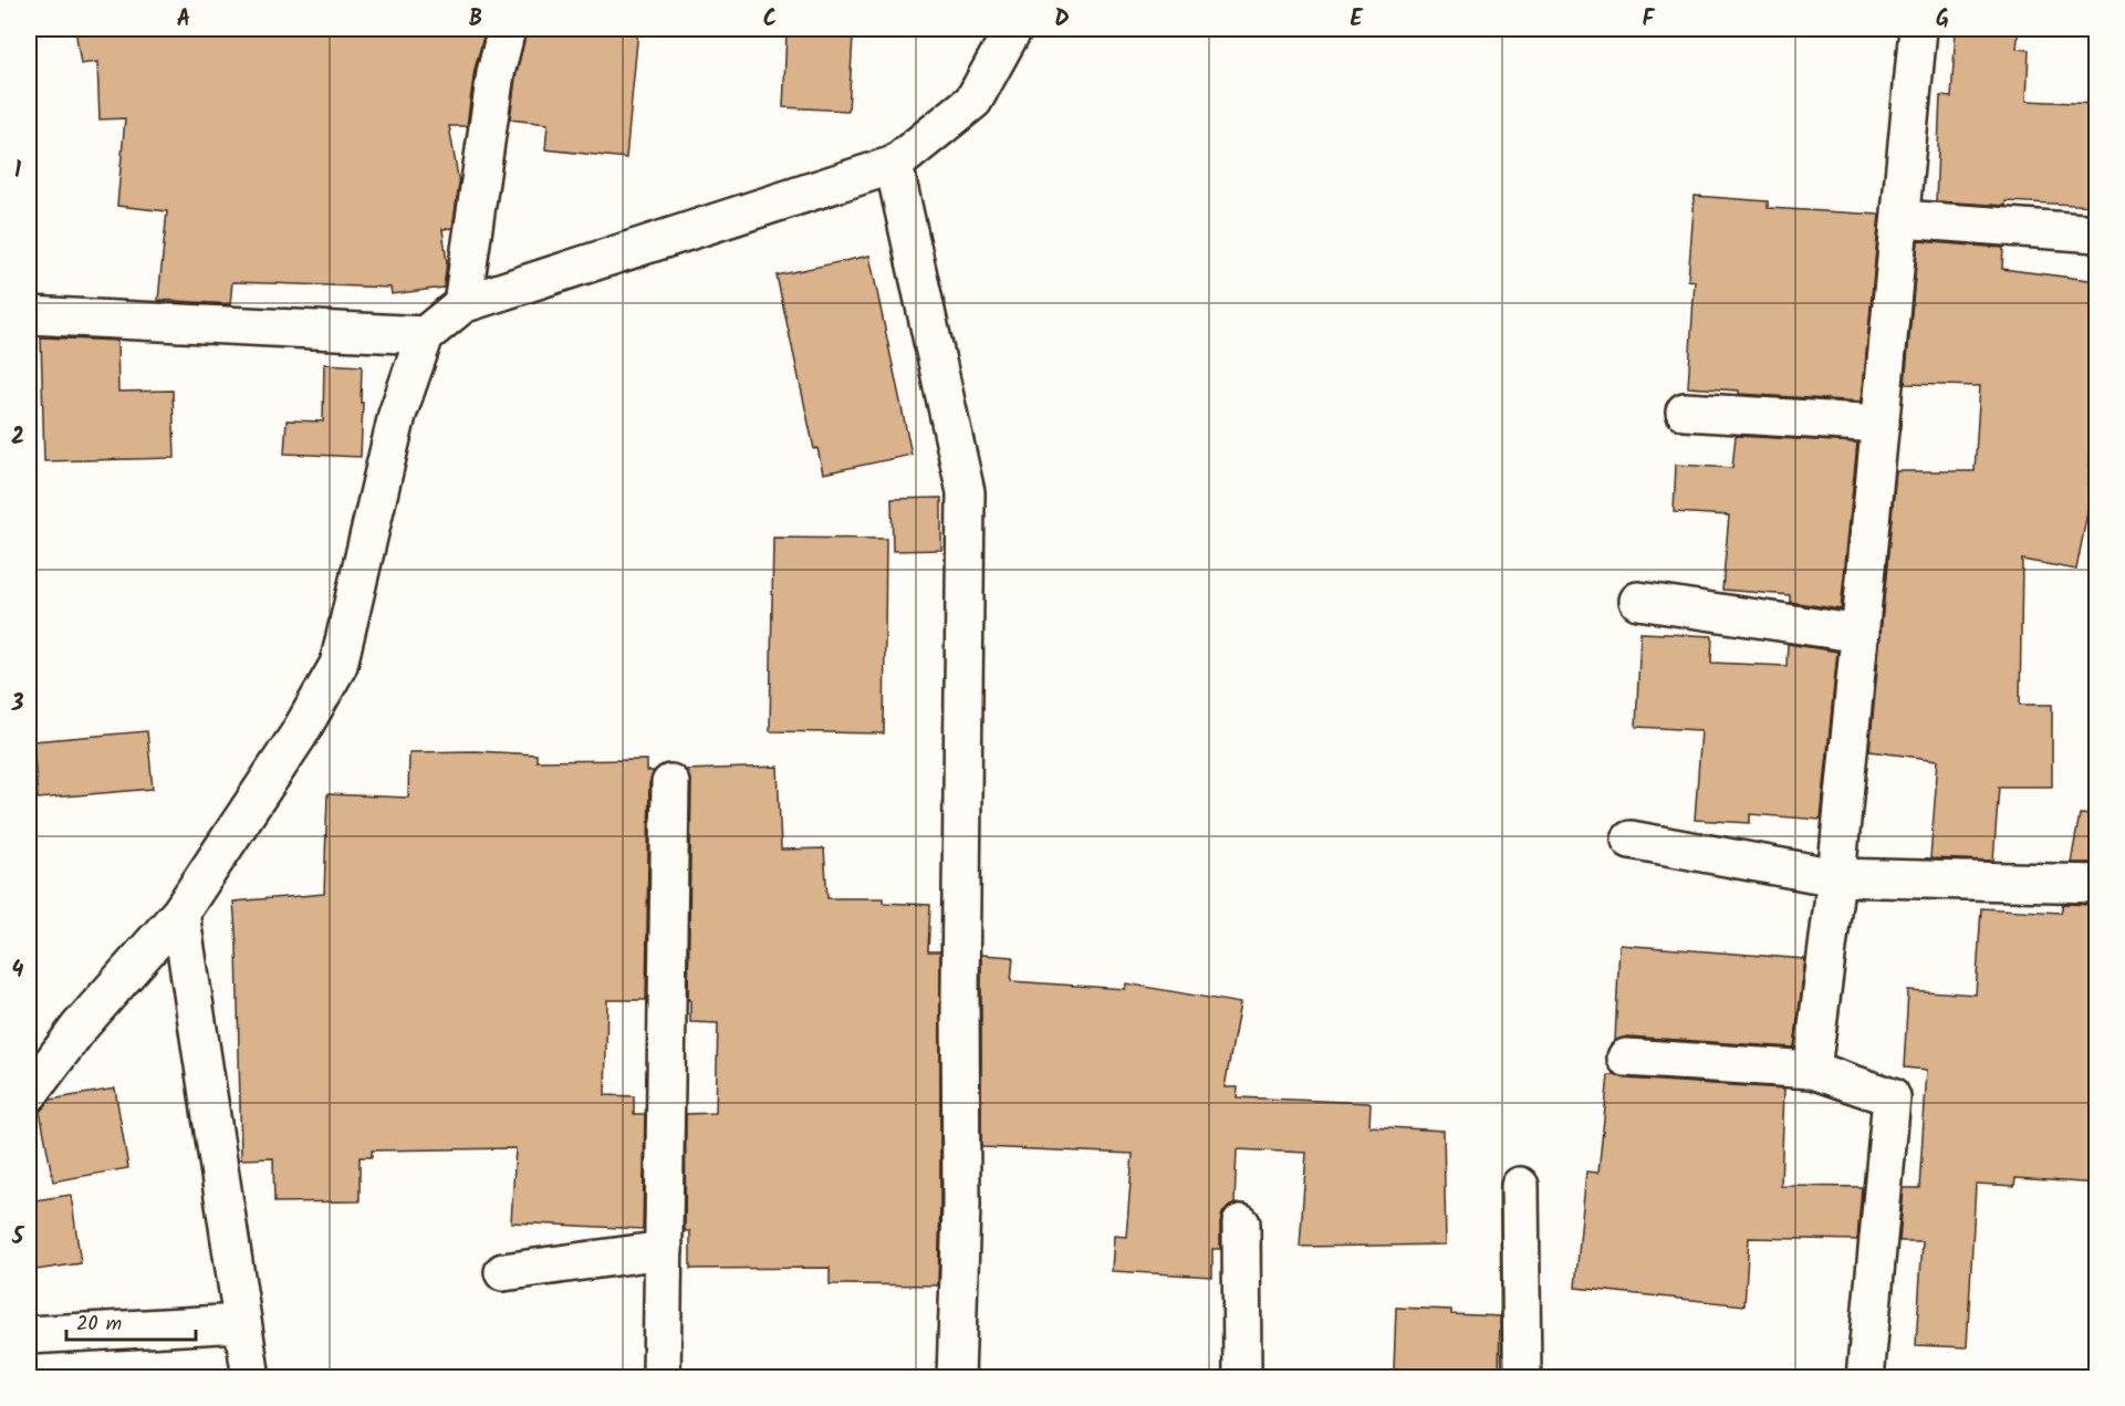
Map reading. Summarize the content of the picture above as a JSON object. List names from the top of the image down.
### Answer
{
  "scale_bar": "20 m",
  "grid": {
    "columns": [
      "A",
      "B",
      "C",
      "D",
      "E",
      "F",
      "G"
    ],
    "rows": [
      "1",
      "2",
      "3",
      "4",
      "5"
    ]
  }
}
